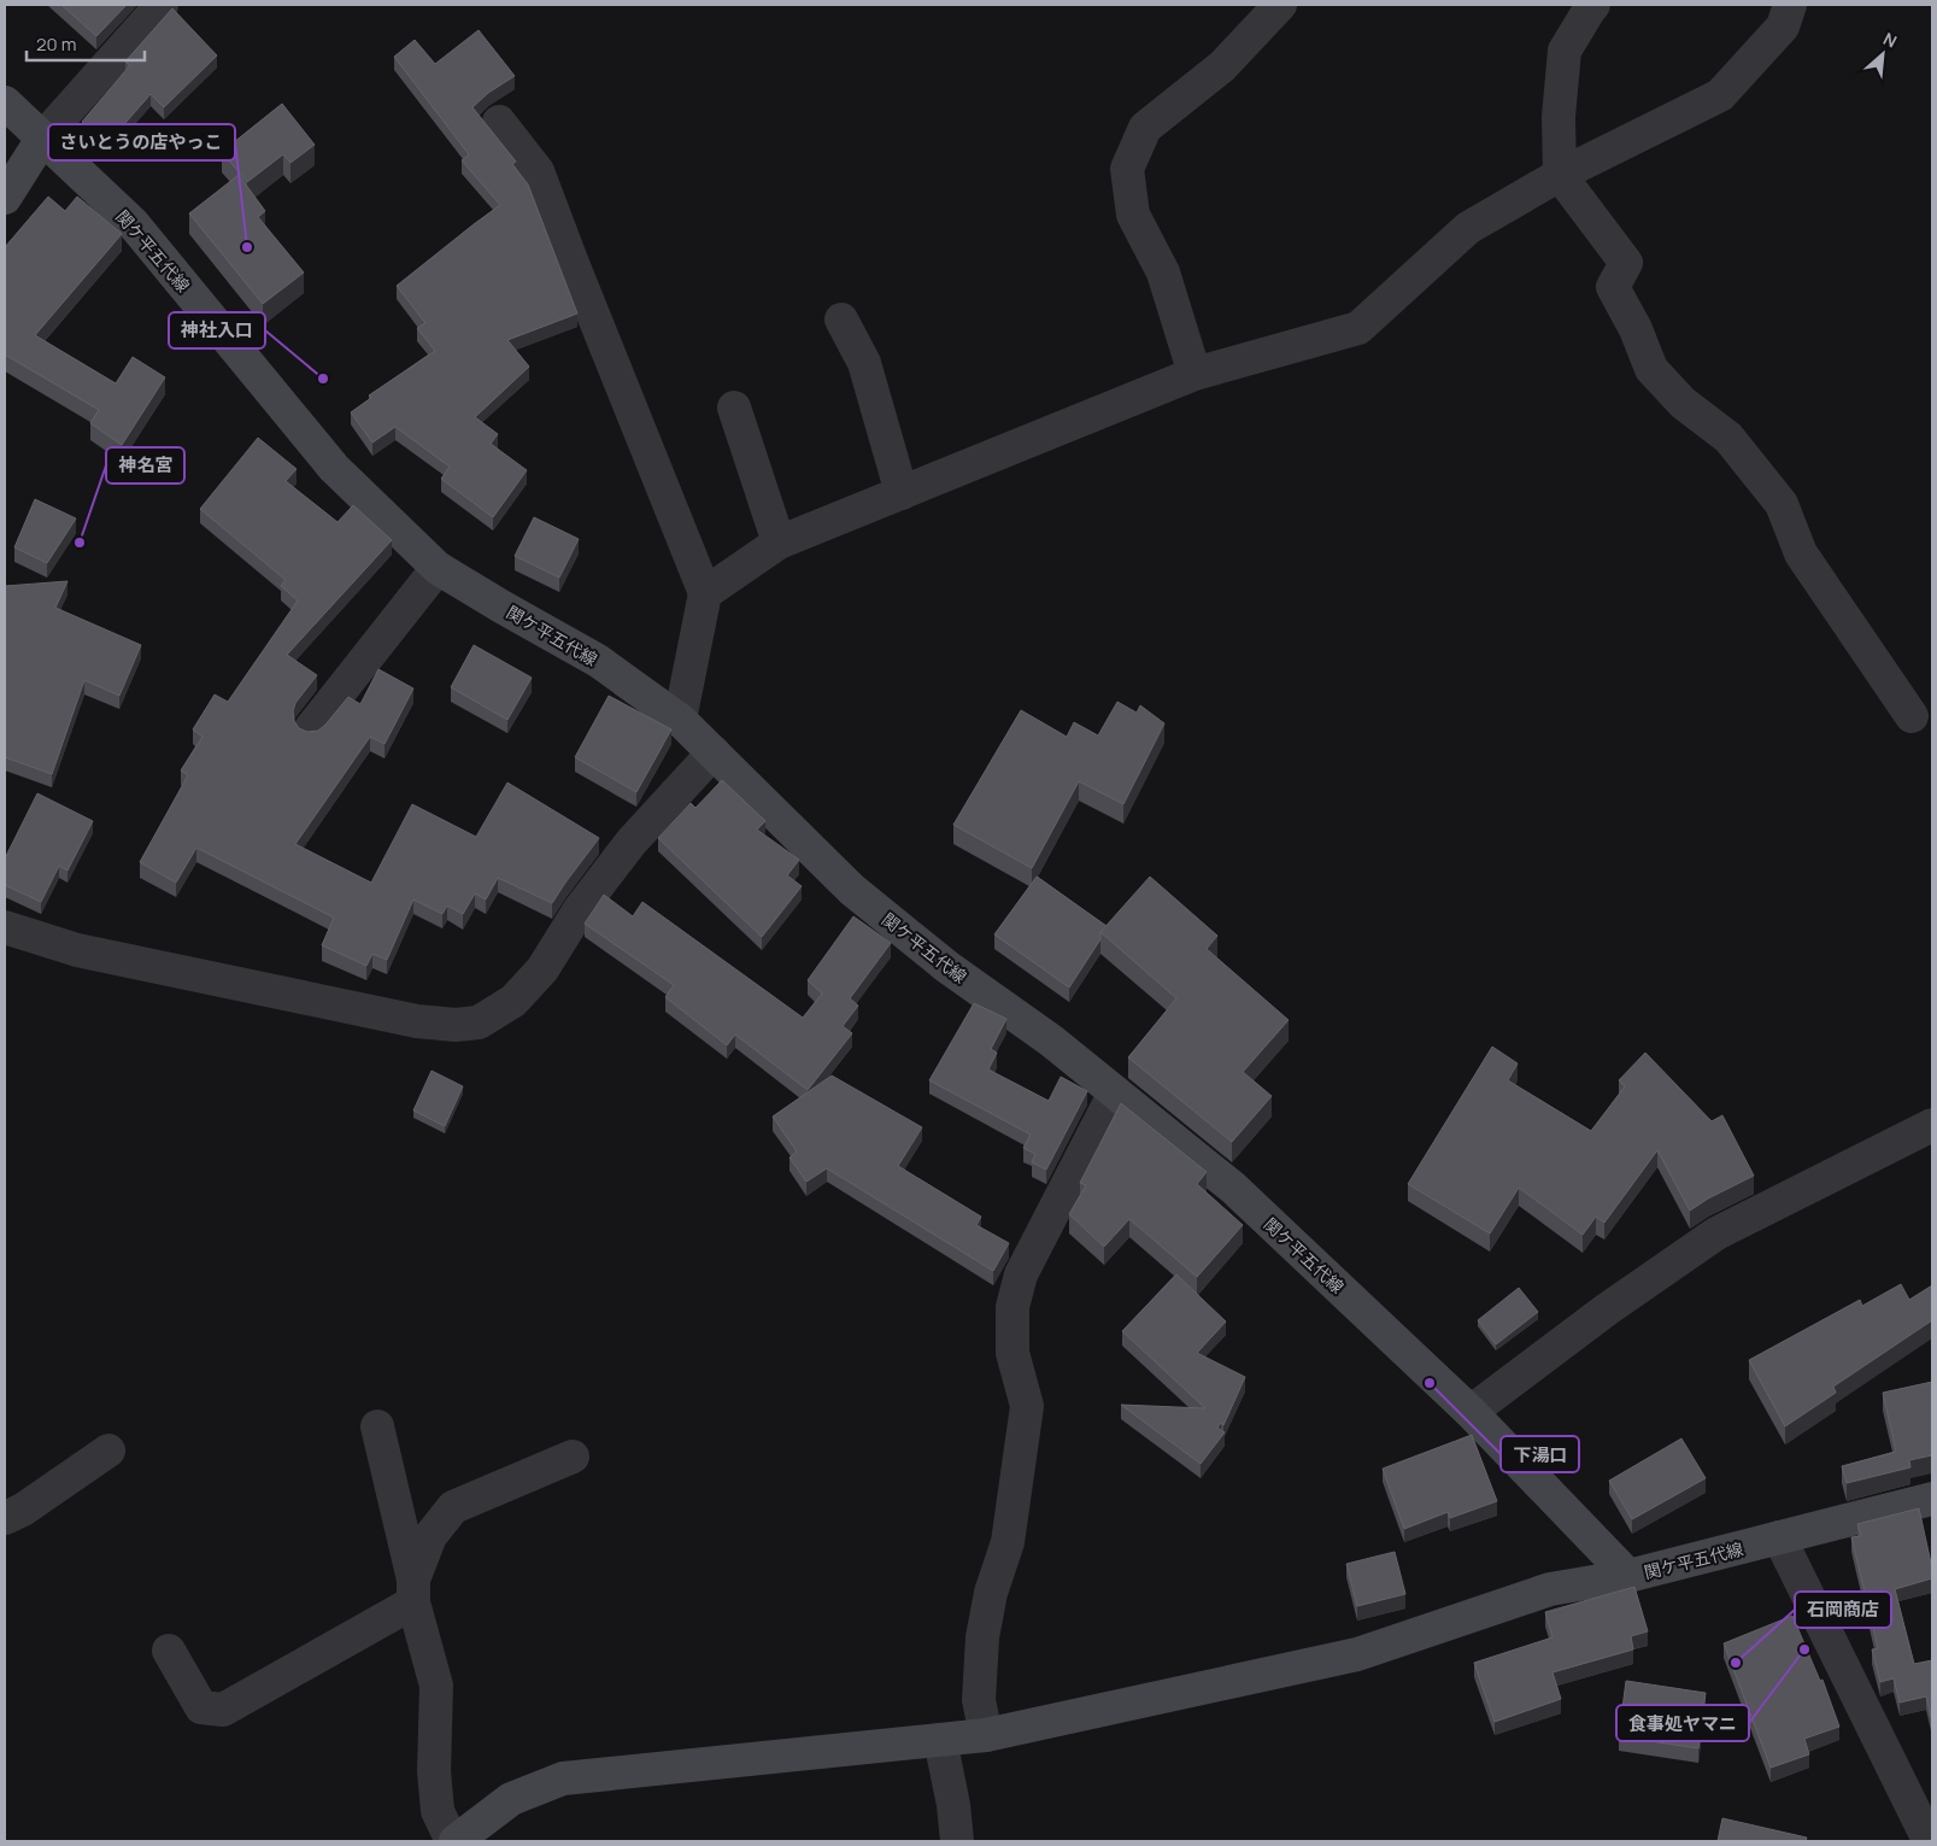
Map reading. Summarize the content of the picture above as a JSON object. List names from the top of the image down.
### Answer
{
  "streets": {
    "main road": ["関ケ平五代線"]
  },
  "places": [
    "さいとうの店やっこ",
    "神社入口",
    "神名宮",
    "下湯口",
    "食事処ヤマニ",
    "石岡商店"
  ],
  "scale_bar": "20 m",
  "north": "top right"
}
